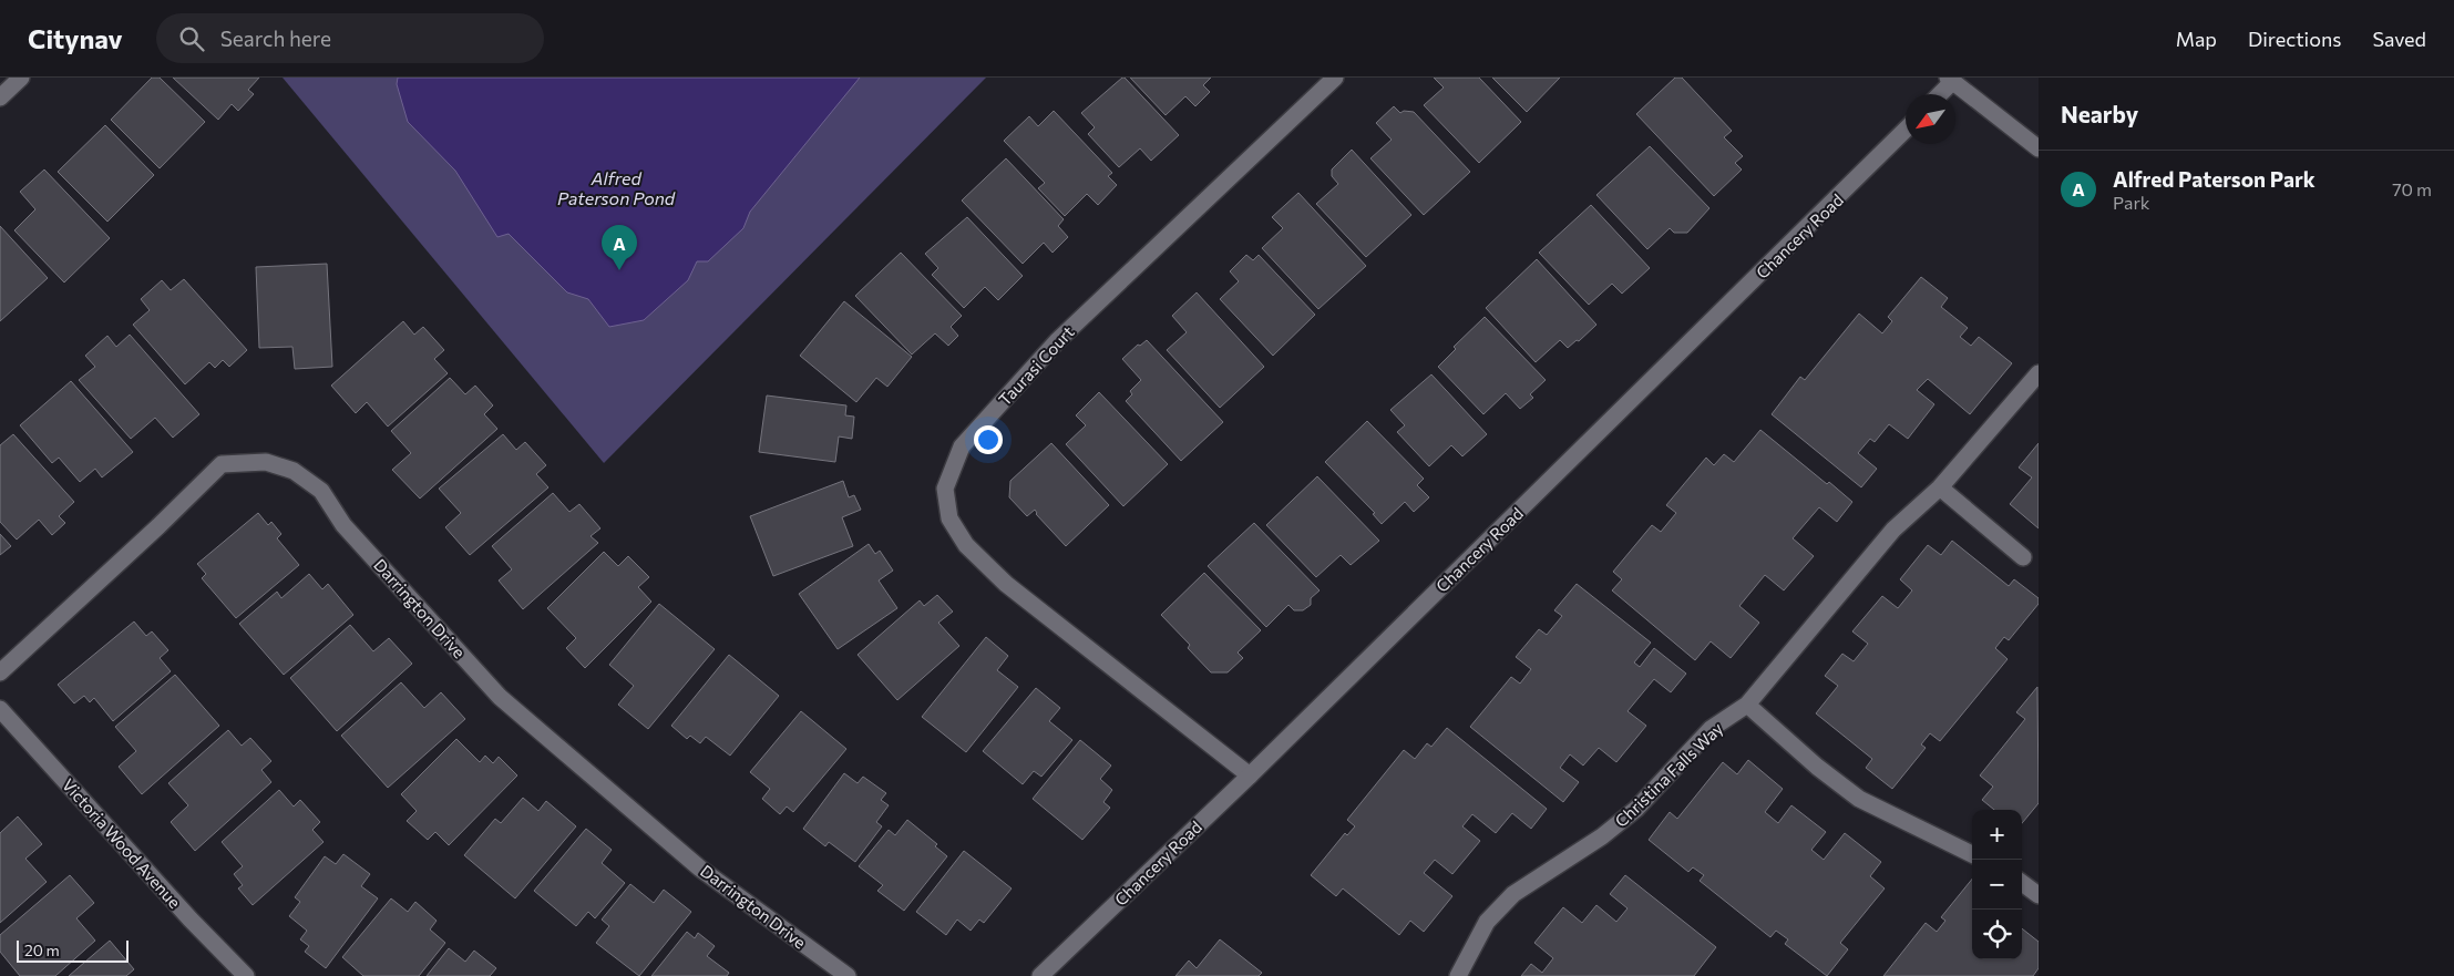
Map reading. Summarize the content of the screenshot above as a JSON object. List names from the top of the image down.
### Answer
{
  "streets": {
    "street": [
      "Chancery Road",
      "Taurasi Court",
      "Darrington Drive",
      "Christina Falls Way",
      "Victoria Wood Avenue"
    ]
  },
  "crossings": [
    ["Chancery Road", "Taurasi Court"]
  ],
  "water": ["Alfred Paterson Pond"],
  "scale_bar": "20 m",
  "north": "bottom left",
  "page": {
    "header": "Citynav",
    "search": "Search here",
    "nav": ["Map", "Directions", "Saved"],
    "heading": "Nearby",
    "list": [
      {
        "mark": "A",
        "name": "Alfred Paterson Park",
        "note": "Park",
        "value": "70 m"
      }
    ],
    "pins": "A",
    "map_buttons": ["+", "−"],
    "scale": "20 m"
  }
}
